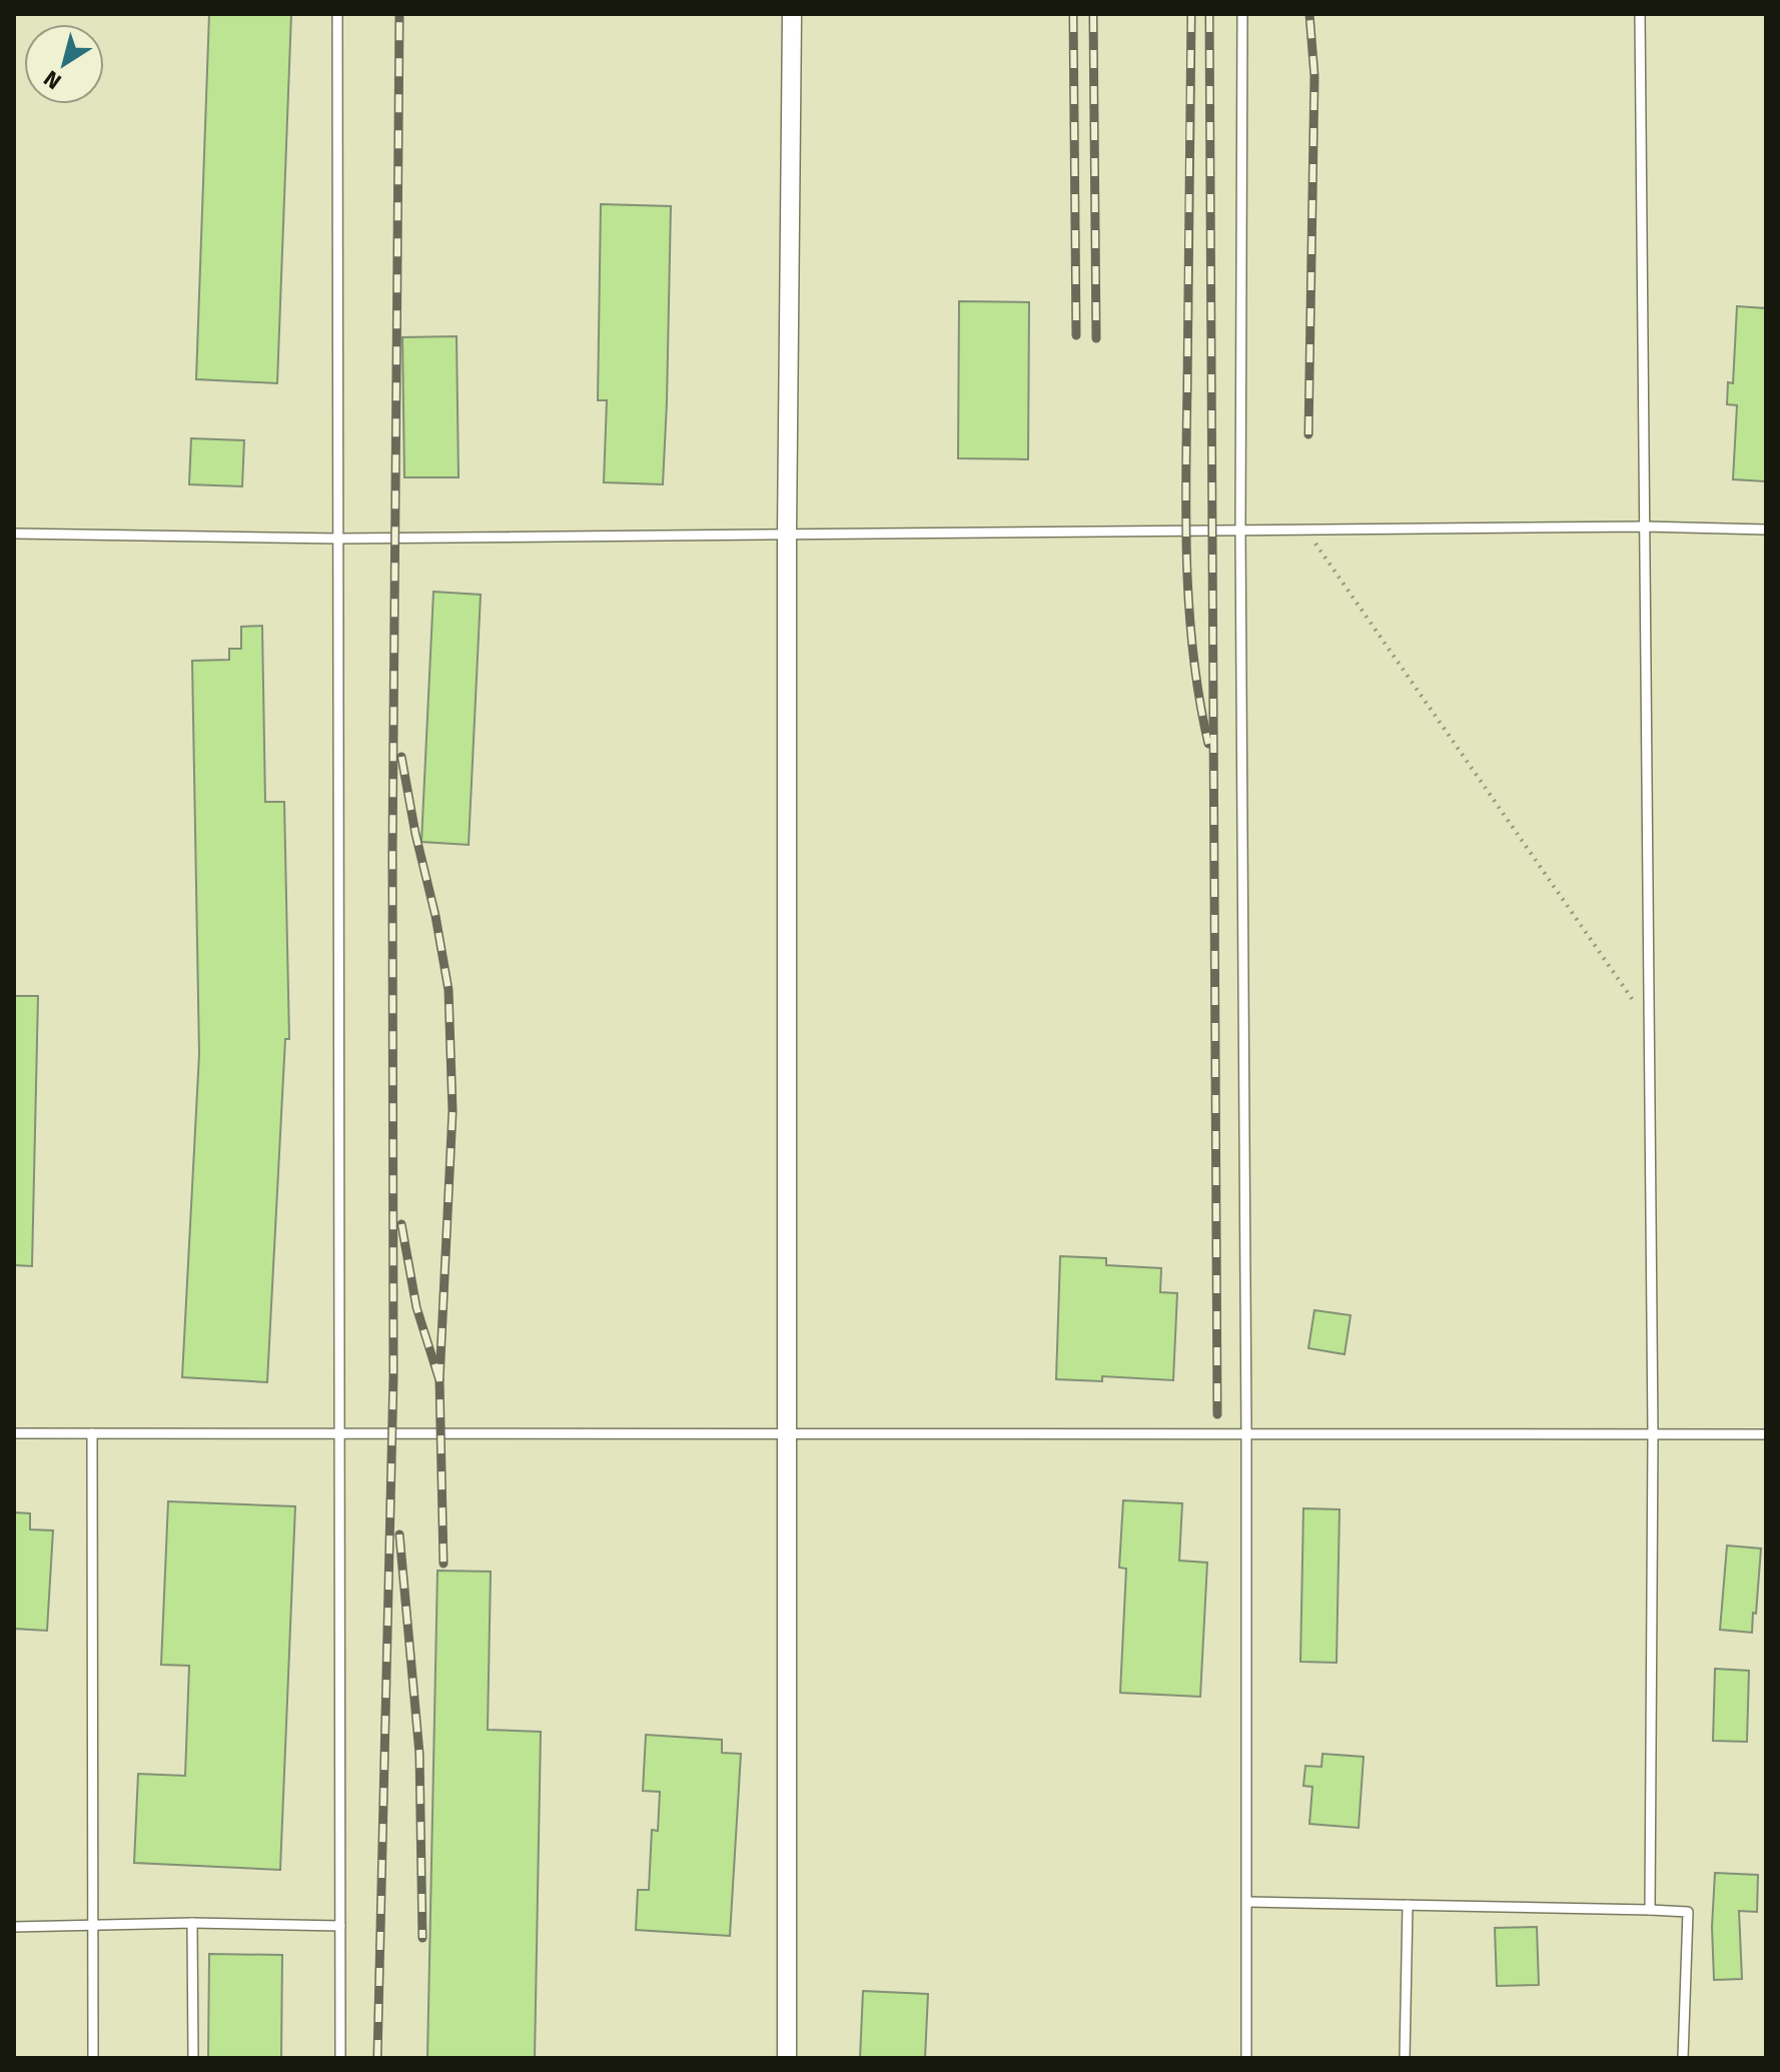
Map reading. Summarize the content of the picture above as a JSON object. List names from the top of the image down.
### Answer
{
  "north": "bottom left"
}
